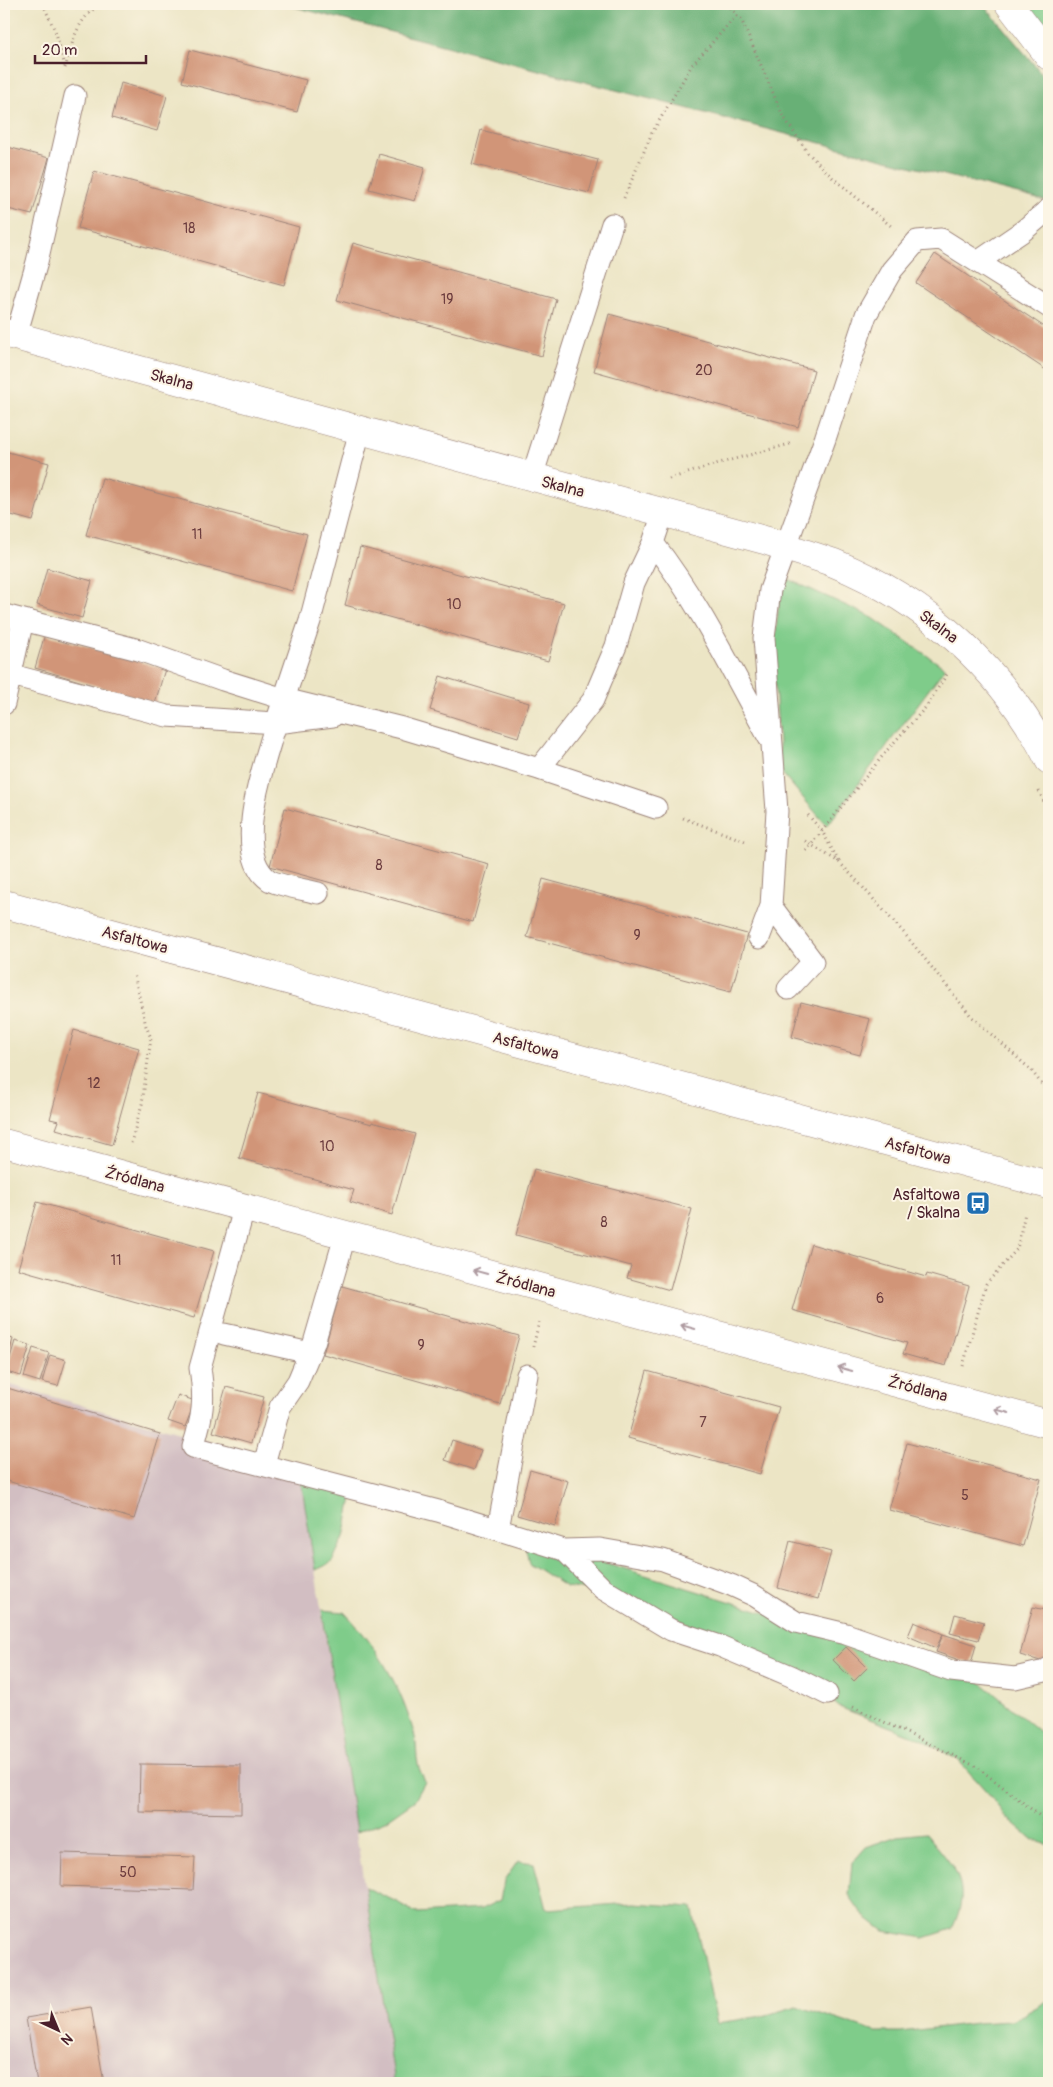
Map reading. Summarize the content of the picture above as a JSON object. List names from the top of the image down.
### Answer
{
  "streets": {
    "street": ["Skalna", "Asfaltowa", "Źródlana"]
  },
  "one_way": ["Źródlana"],
  "places": {
    "bus stop": ["Asfaltowa / Skalna"]
  },
  "house_numbers": [
    "18",
    "19",
    "20",
    "11",
    "10",
    "8",
    "9",
    "12",
    "10",
    "8",
    "11",
    "6",
    "9",
    "7",
    "5",
    "50"
  ],
  "scale_bar": "20 m",
  "north": "bottom right"
}
